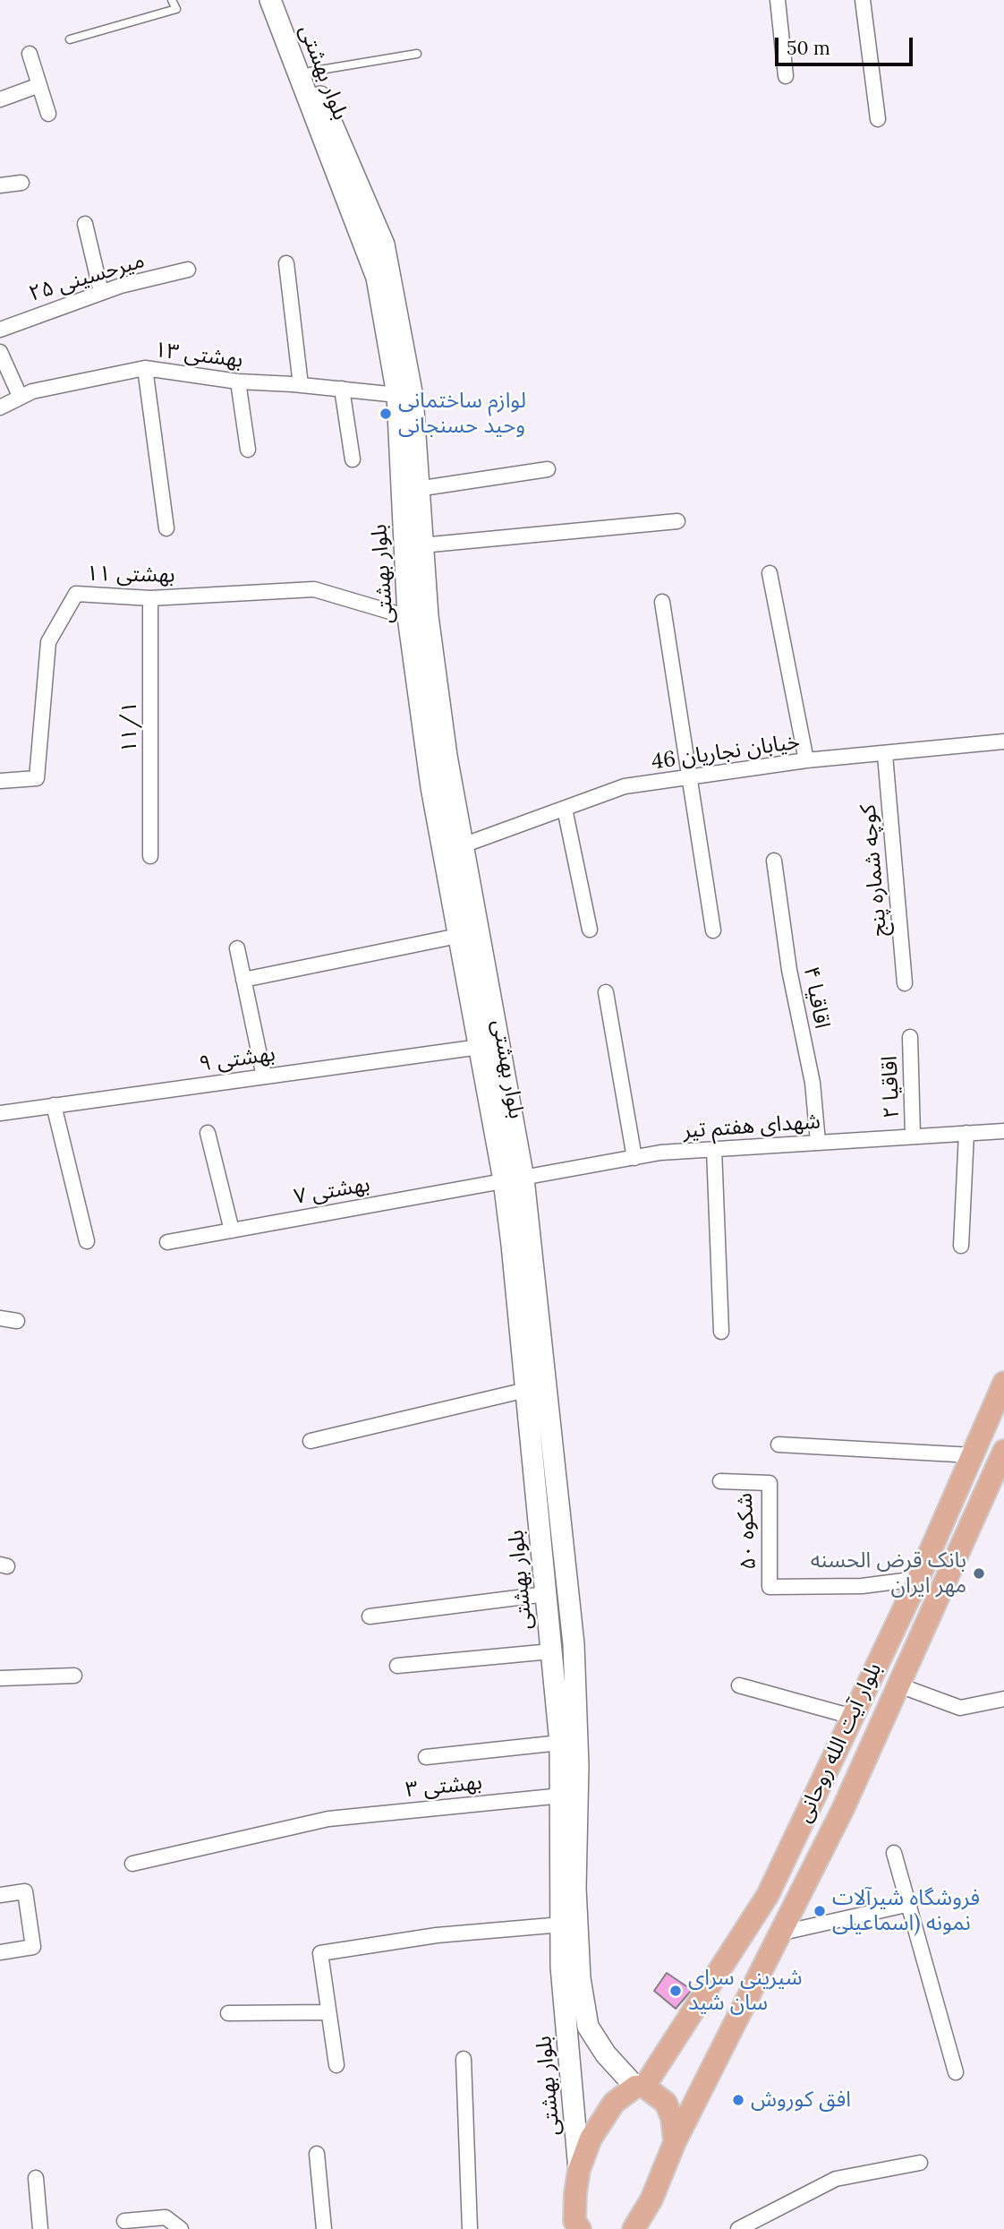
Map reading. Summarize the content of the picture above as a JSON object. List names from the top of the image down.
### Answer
{
  "streets": {
    "main road": ["بلوار بهشتی", "بلوار آیت الله روحانی"],
    "street": [
      "میرحسینی ۲۵",
      "بهشتی ۱۳",
      "بهشتی ۱۱",
      "۱۱/۱",
      "خیابان نجاریان 46",
      "کوچه شماره پنج",
      "اقاقیا ۴",
      "بهشتی ۹",
      "اقاقیا ۲",
      "شهدای هفتم تیر",
      "بهشتی ۷",
      "شکوه ۵۰",
      "بهشتی ۳"
    ]
  },
  "crossings": [
    ["بلوار بهشتی", "بهشتی ۱۳"],
    ["بلوار بهشتی", "بهشتی ۱۱"],
    ["بلوار بهشتی", "خیابان نجاریان 46"],
    ["بلوار بهشتی", "بهشتی ۹"],
    ["بلوار بهشتی", "شهدای هفتم تیر"],
    ["بلوار بهشتی", "بهشتی ۷"],
    ["بلوار بهشتی", "بلوار آیت الله روحانی"],
    ["بلوار بهشتی", "بهشتی ۳"],
    ["بهشتی ۱۱", "۱۱/۱"],
    ["خیابان نجاریان 46", "کوچه شماره پنج"],
    ["اقاقیا ۴", "شهدای هفتم تیر"],
    ["اقاقیا ۲", "شهدای هفتم تیر"],
    ["شهدای هفتم تیر", "بهشتی ۷"],
    ["شکوه ۵۰", "بلوار آیت الله روحانی"]
  ],
  "places": [
    "لوازم ساختمانی وحید حسنجانی",
    "بانک قرض الحسنه مهر ایران",
    "فروشگاه شیرآلات نمونه (اسماعیلی",
    "شیرینی سرای سان شید",
    "افق کوروش"
  ],
  "scale_bar": "50 m"
}
